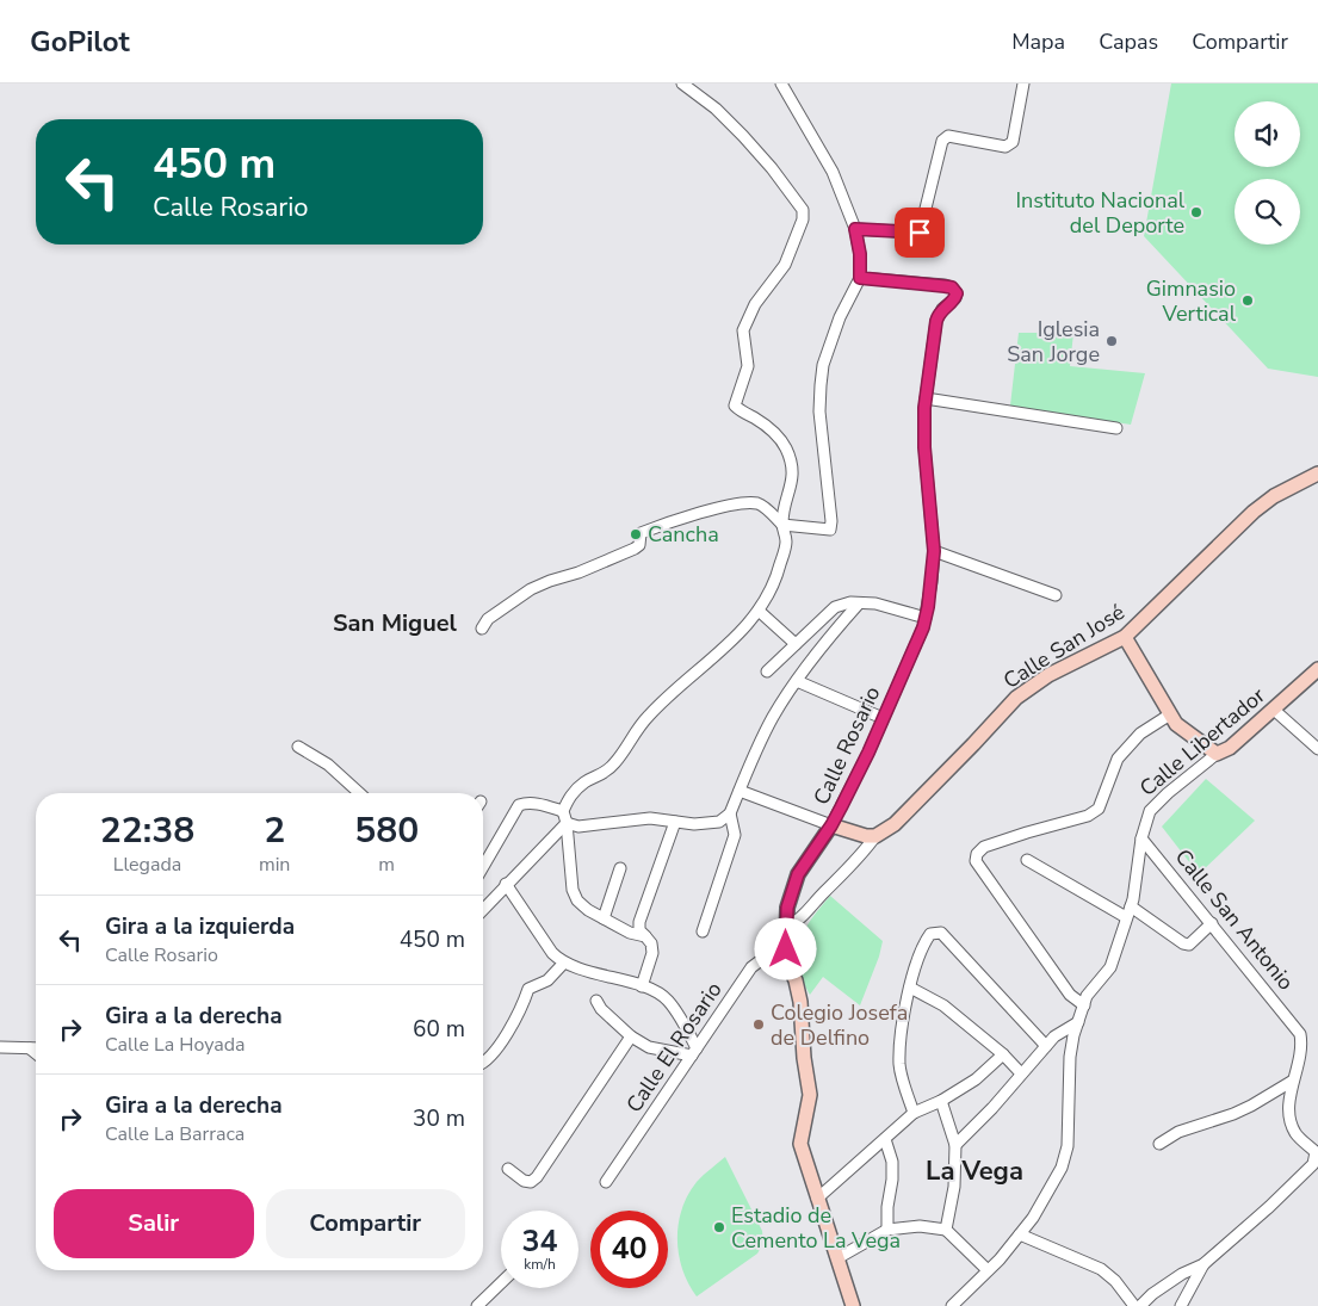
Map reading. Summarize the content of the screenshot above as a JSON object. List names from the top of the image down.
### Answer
{
  "streets": {
    "street": [
      "Calle San José",
      "Calle Libertador",
      "Calle Rosario",
      "Calle San Antonio",
      "Calle El Rosario"
    ]
  },
  "crossings": [
    ["Calle Libertador", "Calle San Antonio"],
    ["Calle Rosario", "Calle El Rosario"]
  ],
  "districts": ["San Miguel", "La Vega"],
  "places": [
    "Instituto Nacional del Deporte",
    "Gimnasio Vertical",
    "Iglesia San Jorge",
    "Cancha",
    "Colegio Josefa de Delfino",
    "Estadio de Cemento La Vega"
  ],
  "page": {
    "header": "GoPilot",
    "nav": ["Mapa", "Capas", "Compartir"],
    "turn": ["450 m", "Calle Rosario"],
    "eta": [
      "22:38",
      "Llegada",
      "2",
      "min",
      "580",
      "m"
    ],
    "list": [
      {
        "name": "Gira a la izquierda",
        "note": "Calle Rosario",
        "value": "450 m"
      },
      {
        "name": "Gira a la derecha",
        "note": "Calle La Hoyada",
        "value": "60 m"
      },
      {
        "name": "Gira a la derecha",
        "note": "Calle La Barraca",
        "value": "30 m"
      }
    ],
    "buttons": ["Salir", "Compartir"],
    "speed": "34 km/h",
    "limit": "40"
  }
}
